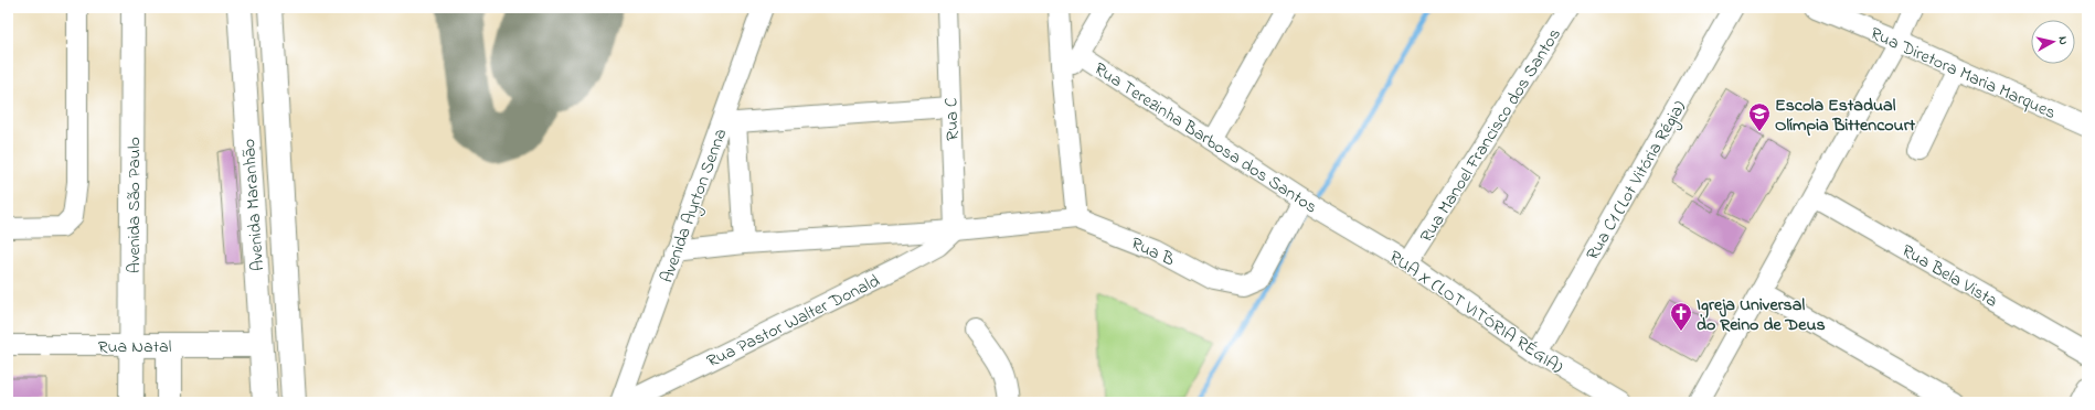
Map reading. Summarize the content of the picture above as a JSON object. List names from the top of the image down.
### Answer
{
  "streets": {
    "main road": ["Avenida São Paulo", "Avenida Maranhão", "Rua Natal"],
    "street": [
      "Rua Diretora Maria Marques",
      "Rua C",
      "Rua Manoel Francisco dos Santos",
      "Rua Terezinha Barbosa dos Santos",
      "Rua C1 (Lot Vitória Régia)",
      "Avenida Ayrton Senna",
      "Rua B",
      "Rua Bela Vista",
      "RUA X (LOT VITÓRIA RÉGIA)",
      "Rua Pastor Walter Donald"
    ]
  },
  "crossings": [
    ["Rua C", "Rua B"],
    ["Rua C", "Rua Pastor Walter Donald"],
    ["Rua Manoel Francisco dos Santos", "RUA X (LOT VITÓRIA RÉGIA)"],
    ["Rua Terezinha Barbosa dos Santos", "Rua B"],
    ["Rua Terezinha Barbosa dos Santos", "RUA X (LOT VITÓRIA RÉGIA)"],
    ["Rua C1 (Lot Vitória Régia)", "RUA X (LOT VITÓRIA RÉGIA)"],
    ["Avenida São Paulo", "Rua Natal"],
    ["Avenida Maranhão", "Rua Natal"],
    ["Avenida Ayrton Senna", "Rua B"],
    ["Rua B", "Rua Pastor Walter Donald"]
  ],
  "places": {
    "school or university": ["Escola Estadual Olímpia Bittencourt"],
    "church": ["Igreja Universal do Reino de Deus"]
  },
  "north": "right"
}
